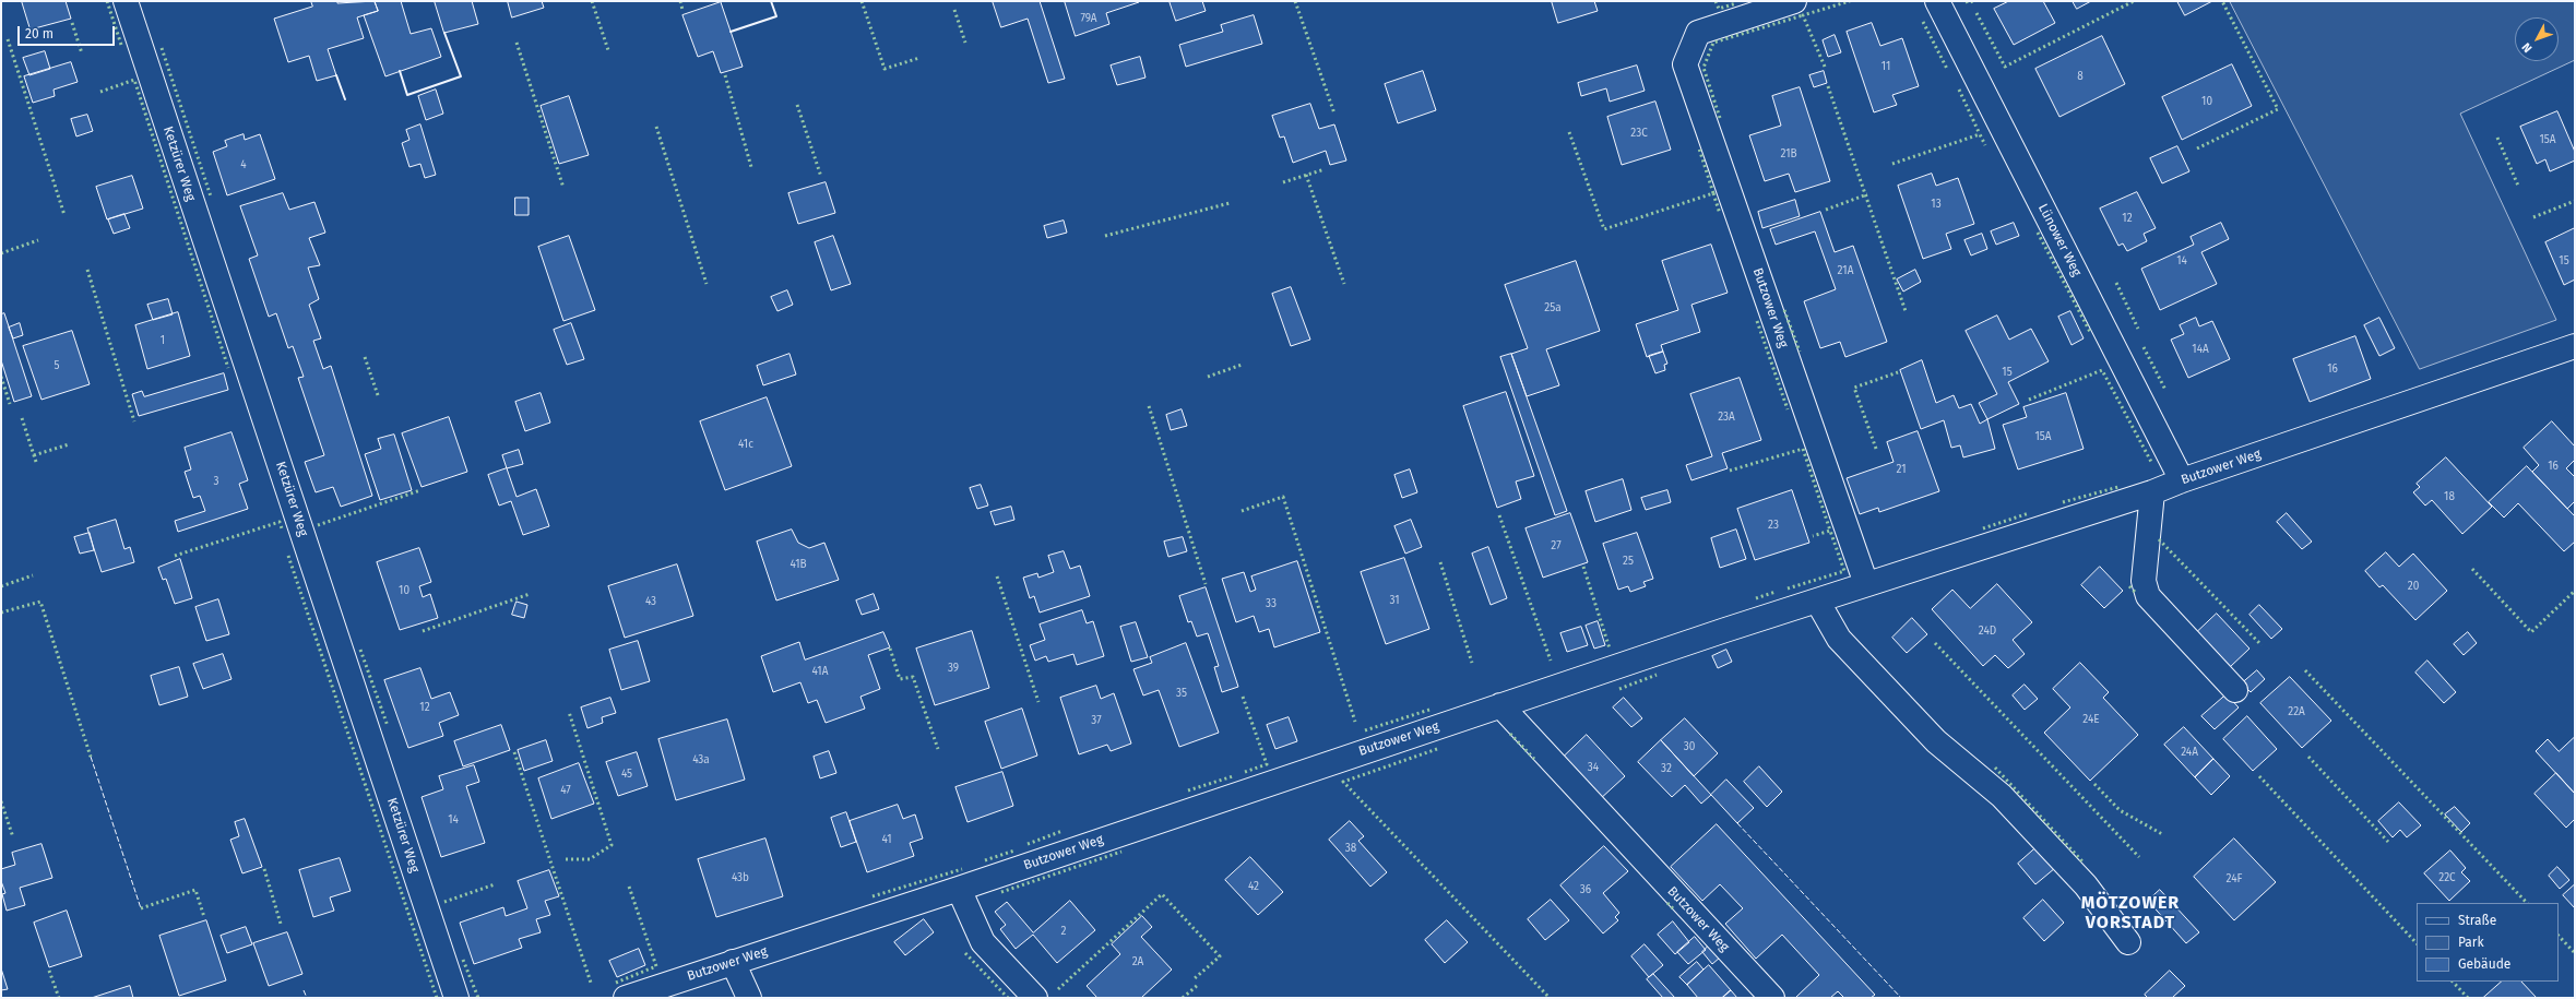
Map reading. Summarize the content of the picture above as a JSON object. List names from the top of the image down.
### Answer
{
  "streets": {
    "street": ["Ketzürer Weg", "Lünower Weg", "Butzower Weg"]
  },
  "crossings": [
    ["Lünower Weg", "Butzower Weg"]
  ],
  "districts": ["MÖTZOWER VORSTADT"],
  "house_numbers": [
    "79A",
    "11",
    "8",
    "10",
    "23C",
    "15A",
    "21B",
    "4",
    "13",
    "12",
    "14",
    "15",
    "21A",
    "25a",
    "1",
    "14A",
    "5",
    "16",
    "15",
    "23A",
    "15A",
    "41c",
    "16",
    "21",
    "3",
    "18",
    "23",
    "27",
    "25",
    "41B",
    "20",
    "10",
    "31",
    "43",
    "33",
    "24D",
    "39",
    "41A",
    "35",
    "12",
    "22A",
    "24E",
    "37",
    "30",
    "24A",
    "43a",
    "34",
    "32",
    "45",
    "47",
    "14",
    "41",
    "38",
    "43b",
    "22C",
    "24F",
    "42",
    "36",
    "2",
    "2A"
  ],
  "legend": ["Straße", "Park", "Gebäude"],
  "scale_bar": "20 m",
  "north": "bottom left"
}
